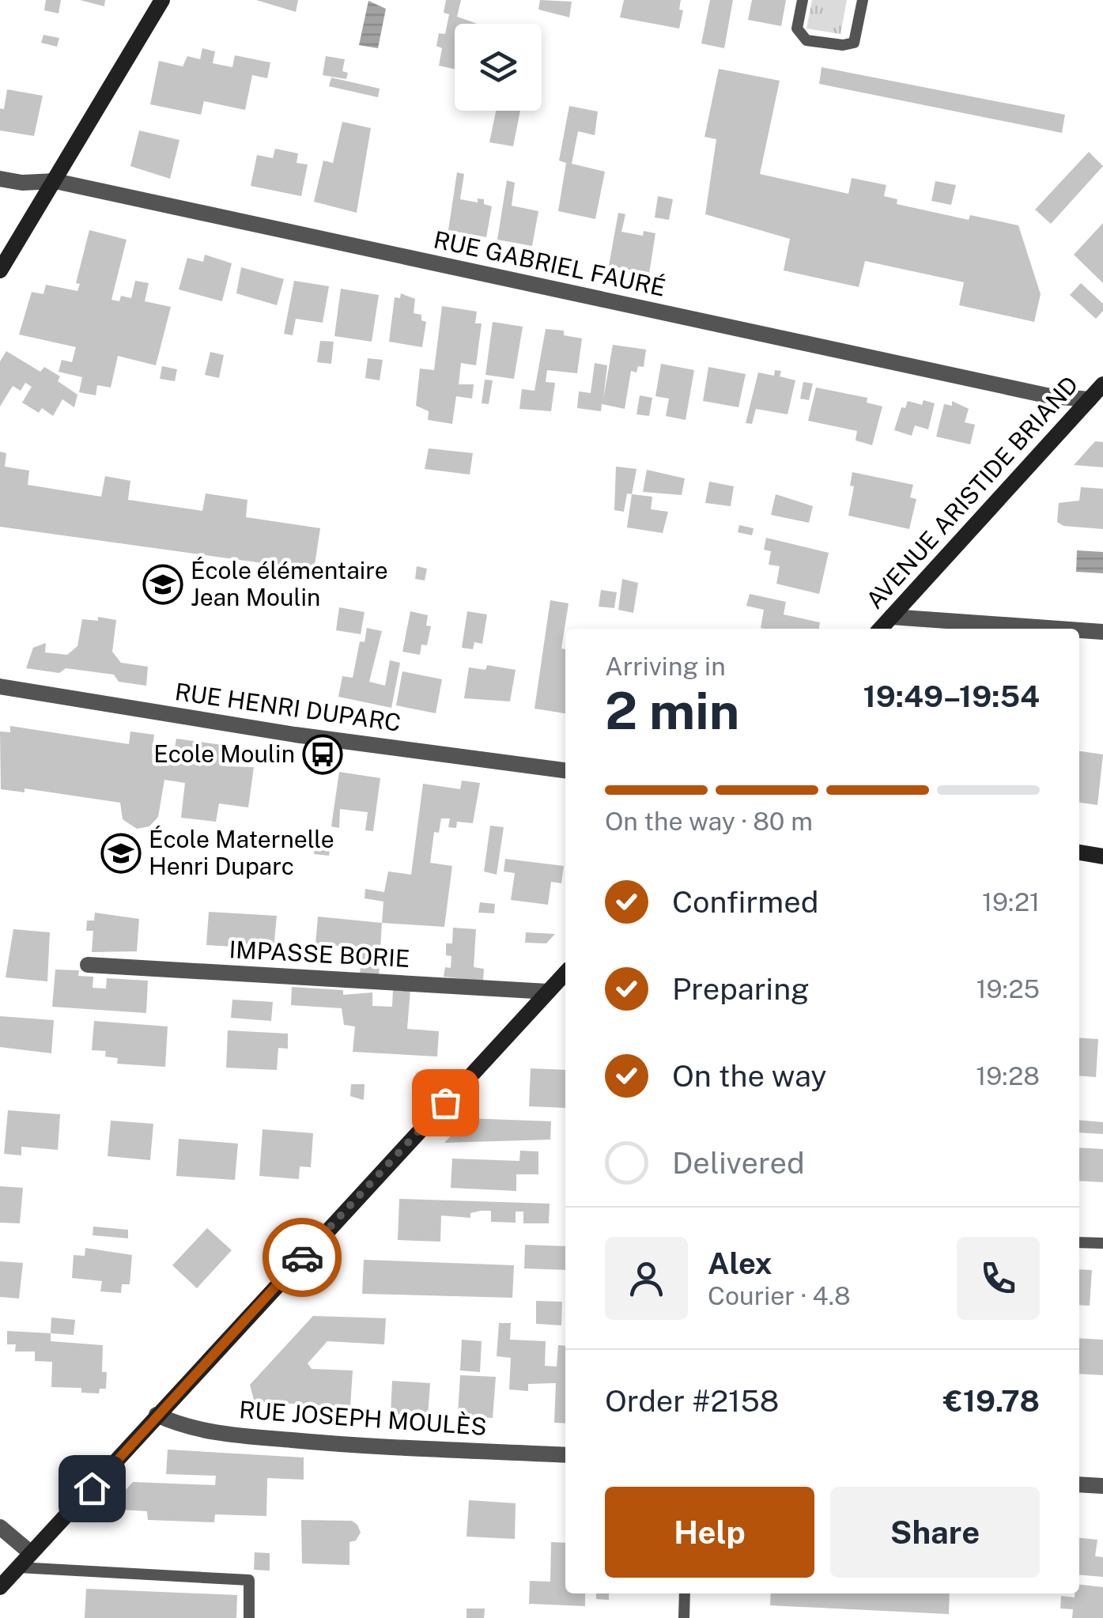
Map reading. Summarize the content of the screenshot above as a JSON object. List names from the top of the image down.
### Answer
{
  "streets": {
    "main road": ["AVENUE ARISTIDE BRIAND"],
    "street": [
      "RUE GABRIEL FAURÉ",
      "RUE HENRI DUPARC",
      "IMPASSE BORIE",
      "RUE JOSEPH MOULÈS"
    ]
  },
  "crossings": [
    ["RUE GABRIEL FAURÉ", "AVENUE ARISTIDE BRIAND"]
  ],
  "places": {
    "school or university": ["École élémentaire Jean Moulin", "École Maternelle Henri Duparc"],
    "bus stop": ["Ecole Moulin"]
  },
  "page": {
    "heading": ["2 min", "Arriving in", "19:49–19:54"],
    "panel": [
      "Alex",
      "Courier · 4.8",
      "Order #2158",
      "€19.78"
    ],
    "bar": "On the way · 80 m",
    "list": [
      ["Confirmed", "19:21"],
      ["Preparing", "19:25"],
      ["On the way", "19:28"],
      "Delivered"
    ],
    "buttons": ["Help", "Share"]
  }
}
